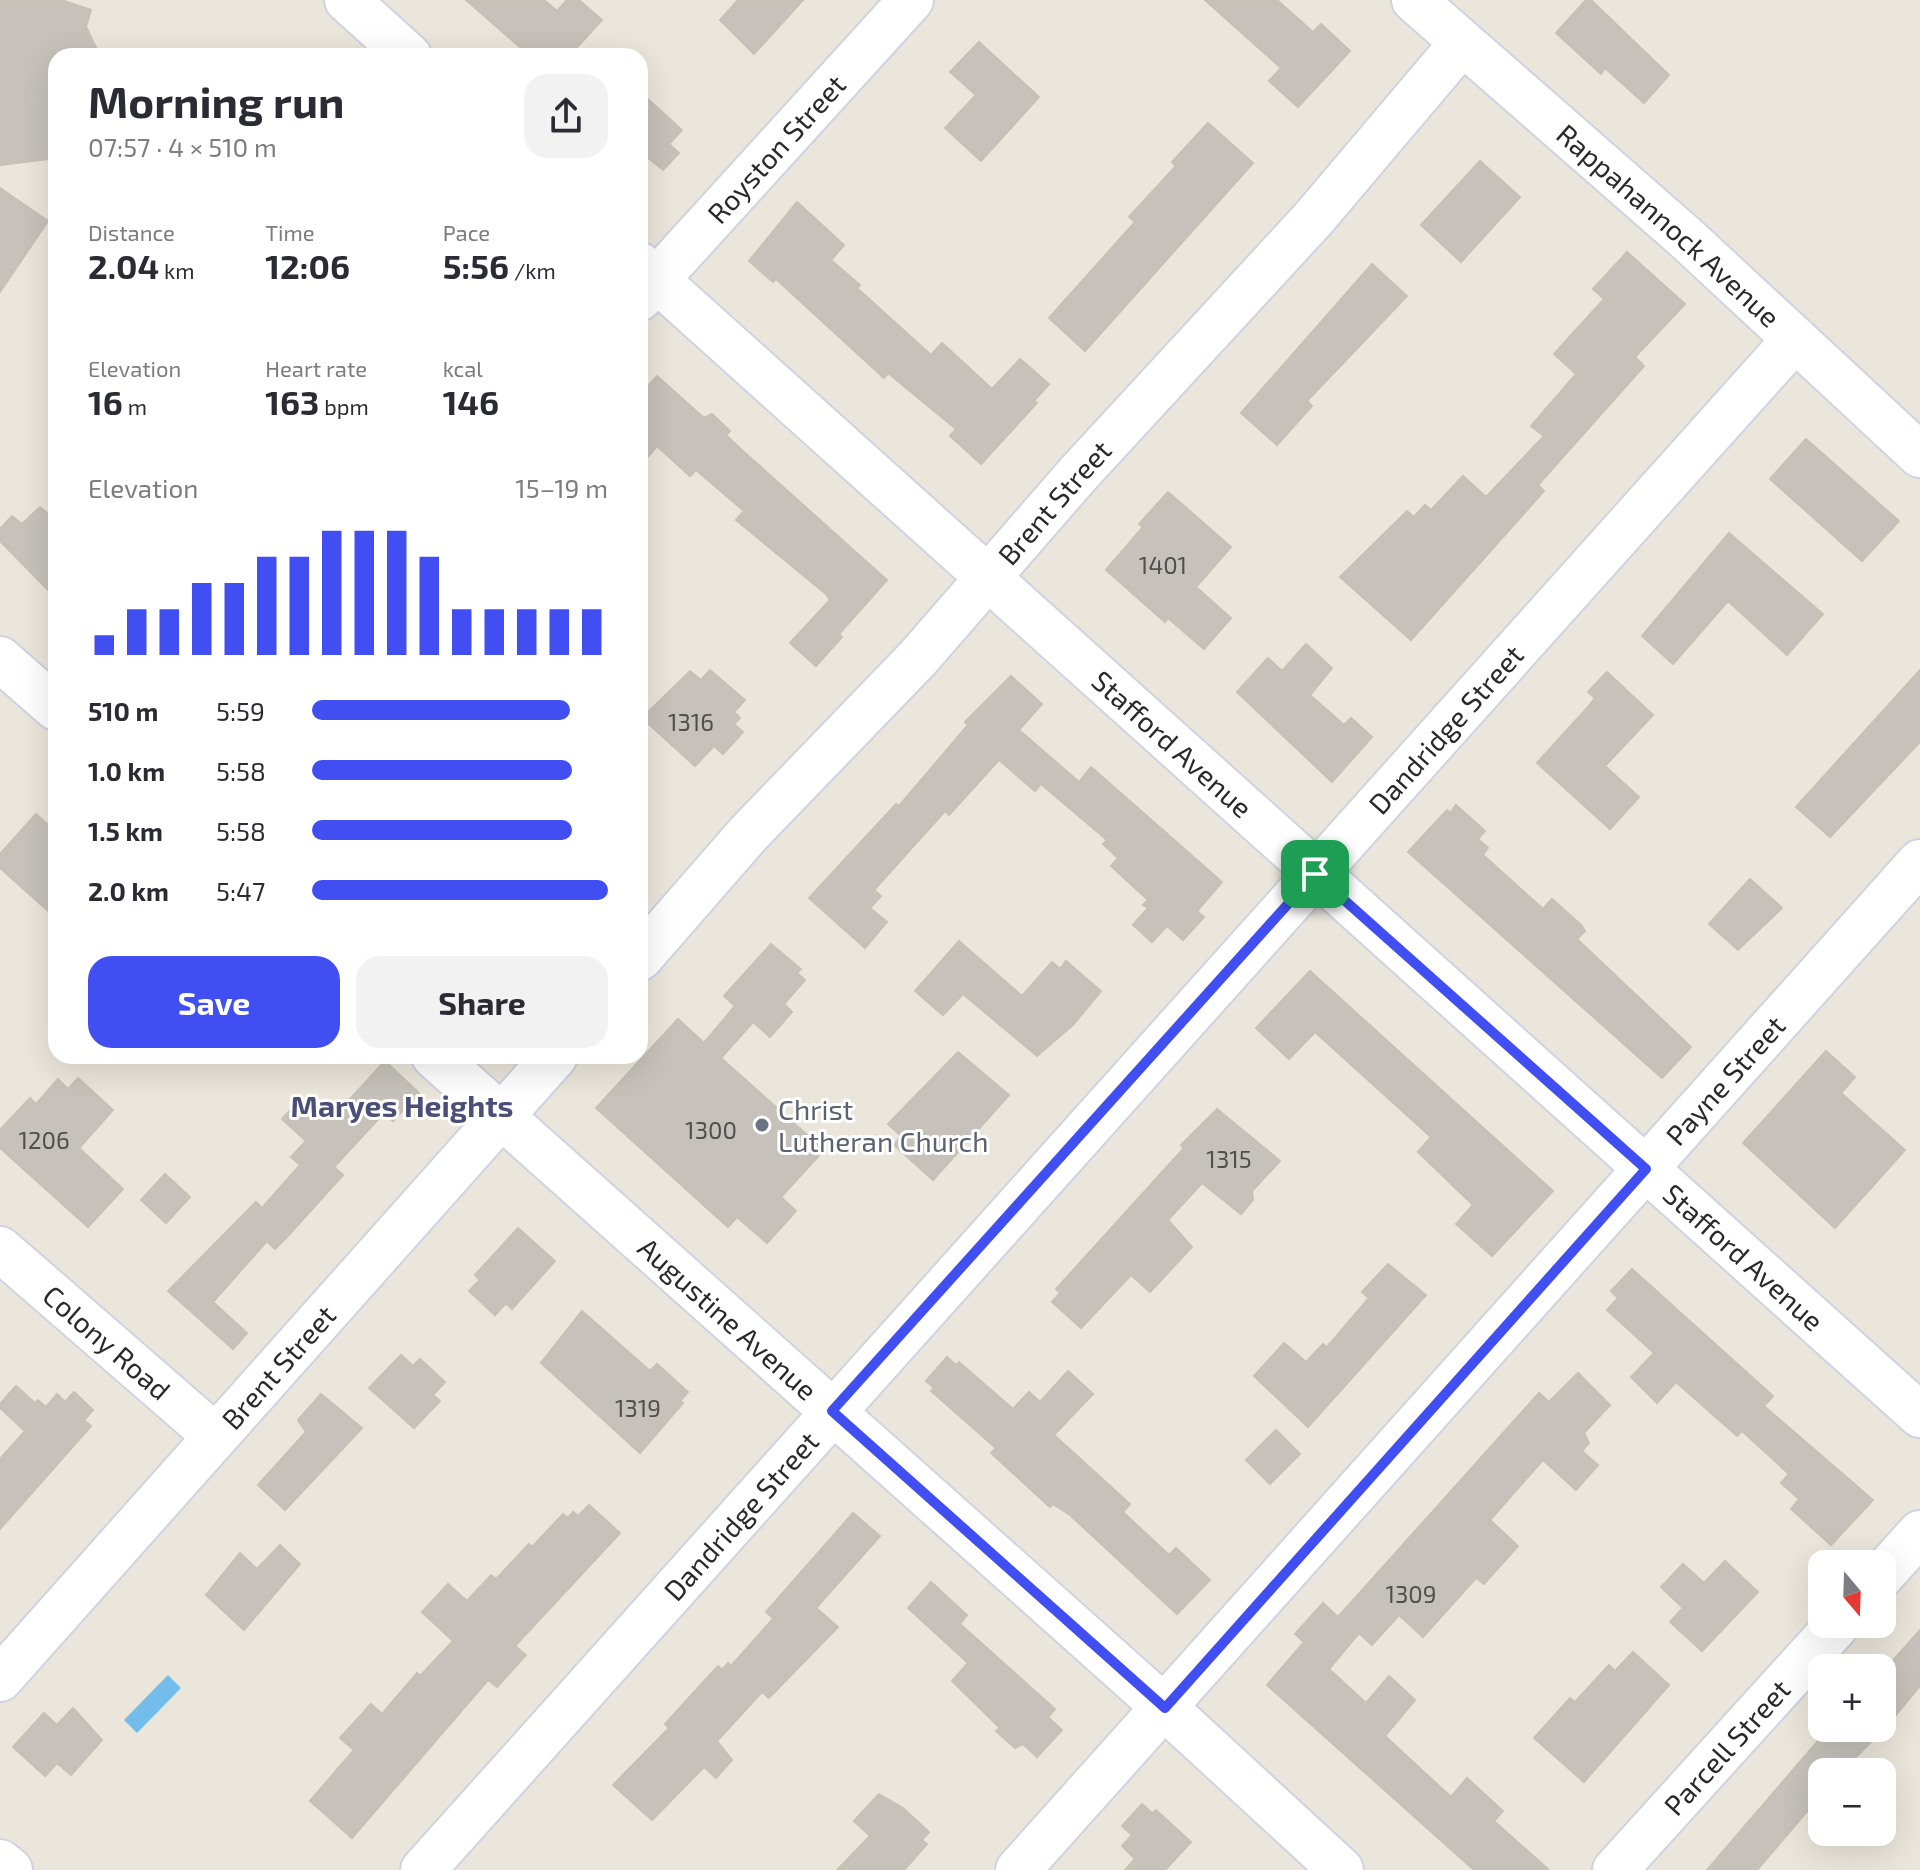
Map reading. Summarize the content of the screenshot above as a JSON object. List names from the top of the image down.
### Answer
{
  "streets": {
    "street": [
      "Royston Street",
      "Rappahannock Avenue",
      "Brent Street",
      "Dandridge Street",
      "Stafford Avenue",
      "Payne Street",
      "Augustine Avenue",
      "Colony Road",
      "Parcell Street"
    ]
  },
  "crossings": [
    ["Rappahannock Avenue", "Brent Street"],
    ["Rappahannock Avenue", "Dandridge Street"],
    ["Brent Street", "Stafford Avenue"],
    ["Brent Street", "Augustine Avenue"],
    ["Brent Street", "Colony Road"],
    ["Dandridge Street", "Stafford Avenue"],
    ["Dandridge Street", "Augustine Avenue"],
    ["Stafford Avenue", "Payne Street"],
    ["Payne Street", "Augustine Avenue"]
  ],
  "districts": ["Maryes Heights"],
  "places": ["Christ Lutheran Church"],
  "house_numbers": [
    "1401",
    "1316",
    "1300",
    "1206",
    "1315",
    "1319",
    "1309"
  ],
  "north": "bottom",
  "page": {
    "heading": ["Morning run", "07:57 · 4 × 510 m"],
    "stats": [
      ["Distance", "2.04 km"],
      ["Time", "12:06"],
      ["Pace", "5:56 /km"],
      ["Elevation", "16 m"],
      ["Heart rate", "163 bpm"],
      ["kcal", "146"]
    ],
    "chart": ["Elevation", "15–19 m"],
    "list": [
      {
        "name": "510 m",
        "note": "5:59"
      },
      {
        "name": "1.0 km",
        "note": "5:58"
      },
      {
        "name": "1.5 km",
        "note": "5:58"
      },
      {
        "name": "2.0 km",
        "note": "5:47"
      }
    ],
    "buttons": ["Save", "Share"],
    "map_buttons": ["+", "−"]
  }
}
